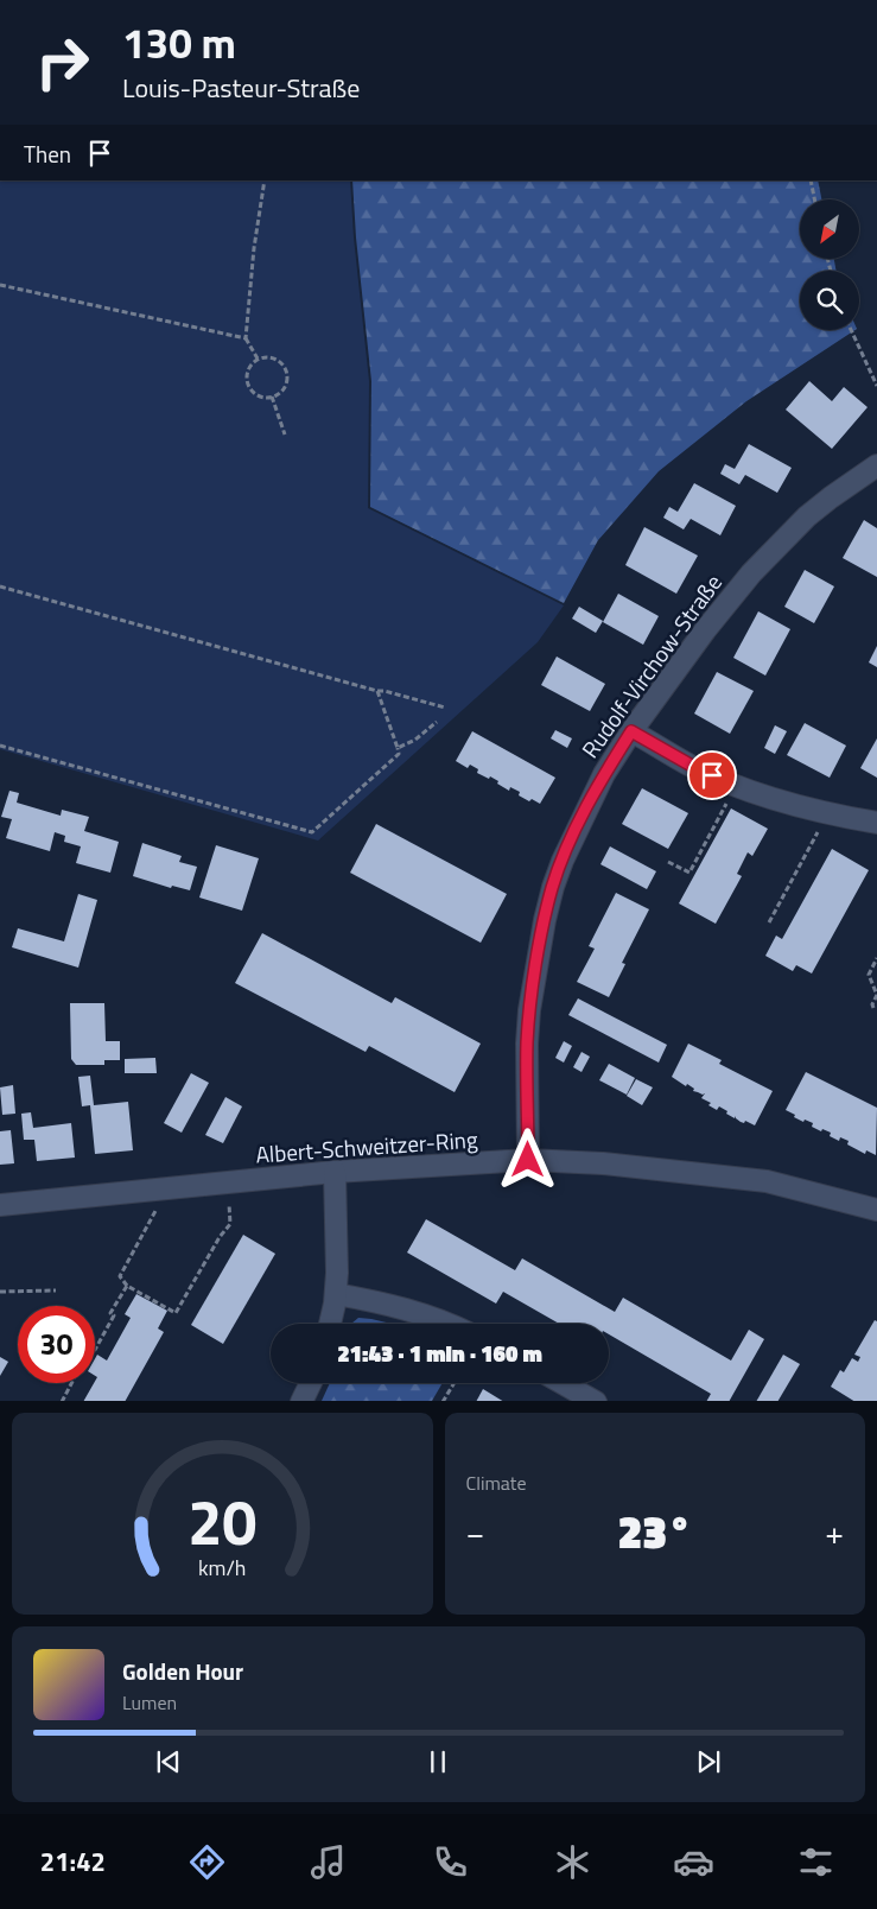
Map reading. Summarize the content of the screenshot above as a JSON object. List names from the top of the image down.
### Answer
{
  "streets": {
    "street": ["Rudolf-Virchow-Straße", "Albert-Schweitzer-Ring"]
  },
  "crossings": [
    ["Rudolf-Virchow-Straße", "Albert-Schweitzer-Ring"]
  ],
  "north": "bottom left",
  "page": {
    "turn": ["130 m", "Louis-Pasteur-Straße"],
    "then": "Then",
    "limit": "30",
    "trip": "21:43 · 1 min · 160 m",
    "tile": "Climate",
    "heat": ["−", "23°", "+"],
    "song": ["Golden Hour", "Lumen"],
    "tabs": "21:42",
    "gauge": ["20", "km/h"]
  }
}
